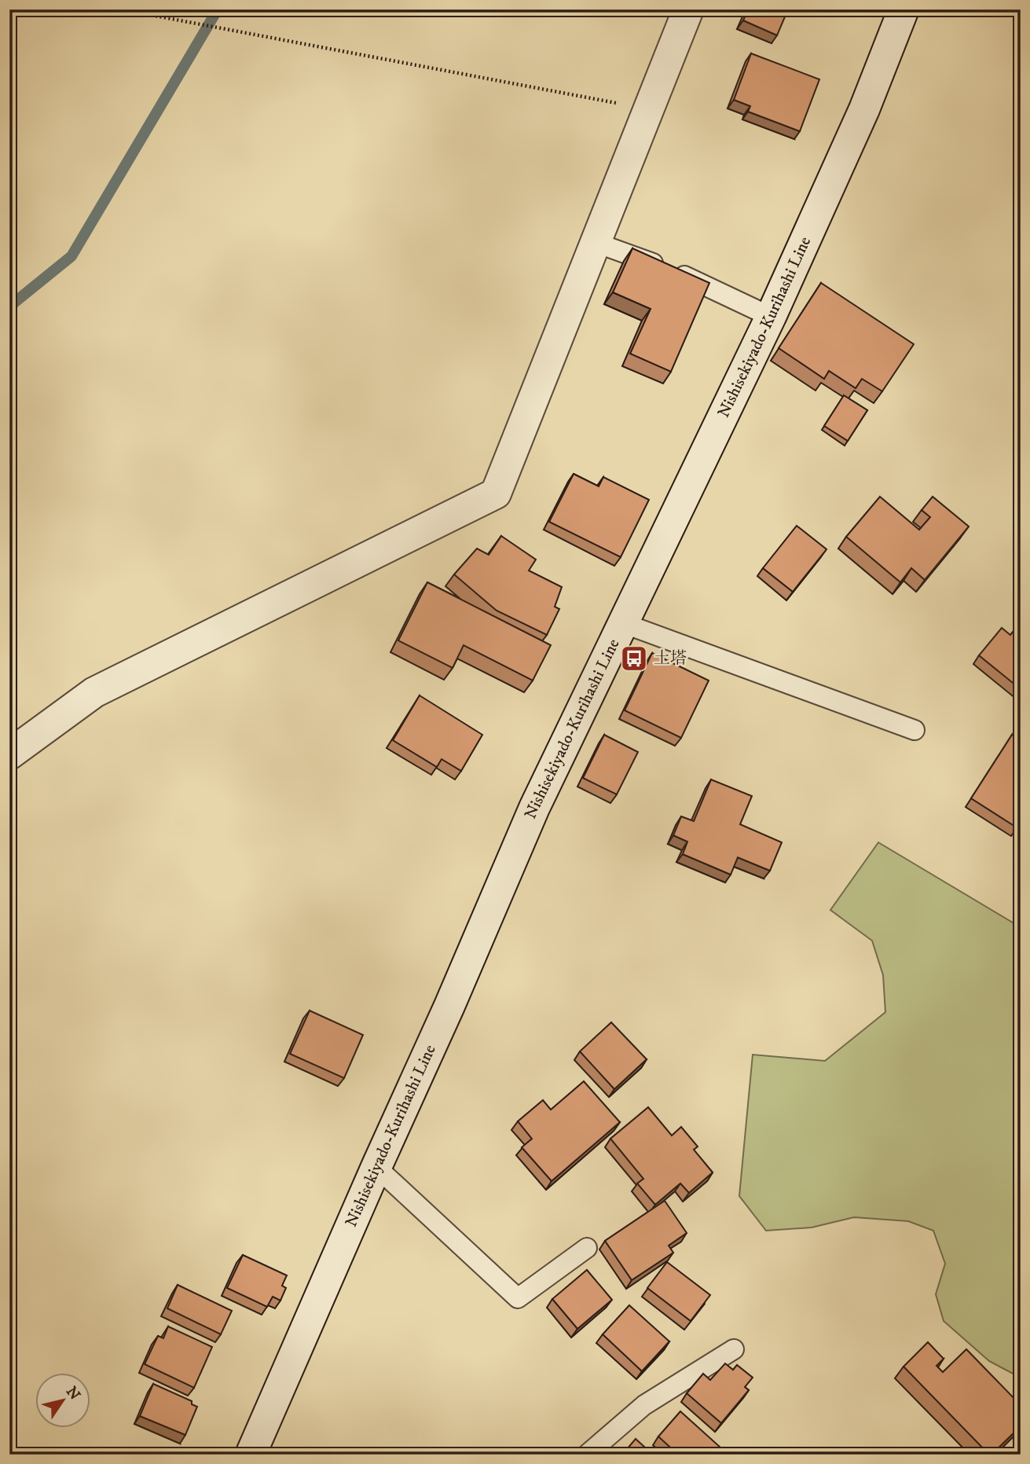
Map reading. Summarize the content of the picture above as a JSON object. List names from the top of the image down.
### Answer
{
  "streets": {
    "main road": ["Nishisekiyado-Kurihashi Line"]
  },
  "places": {
    "bus stop": ["土塔"]
  },
  "north": "top right"
}
